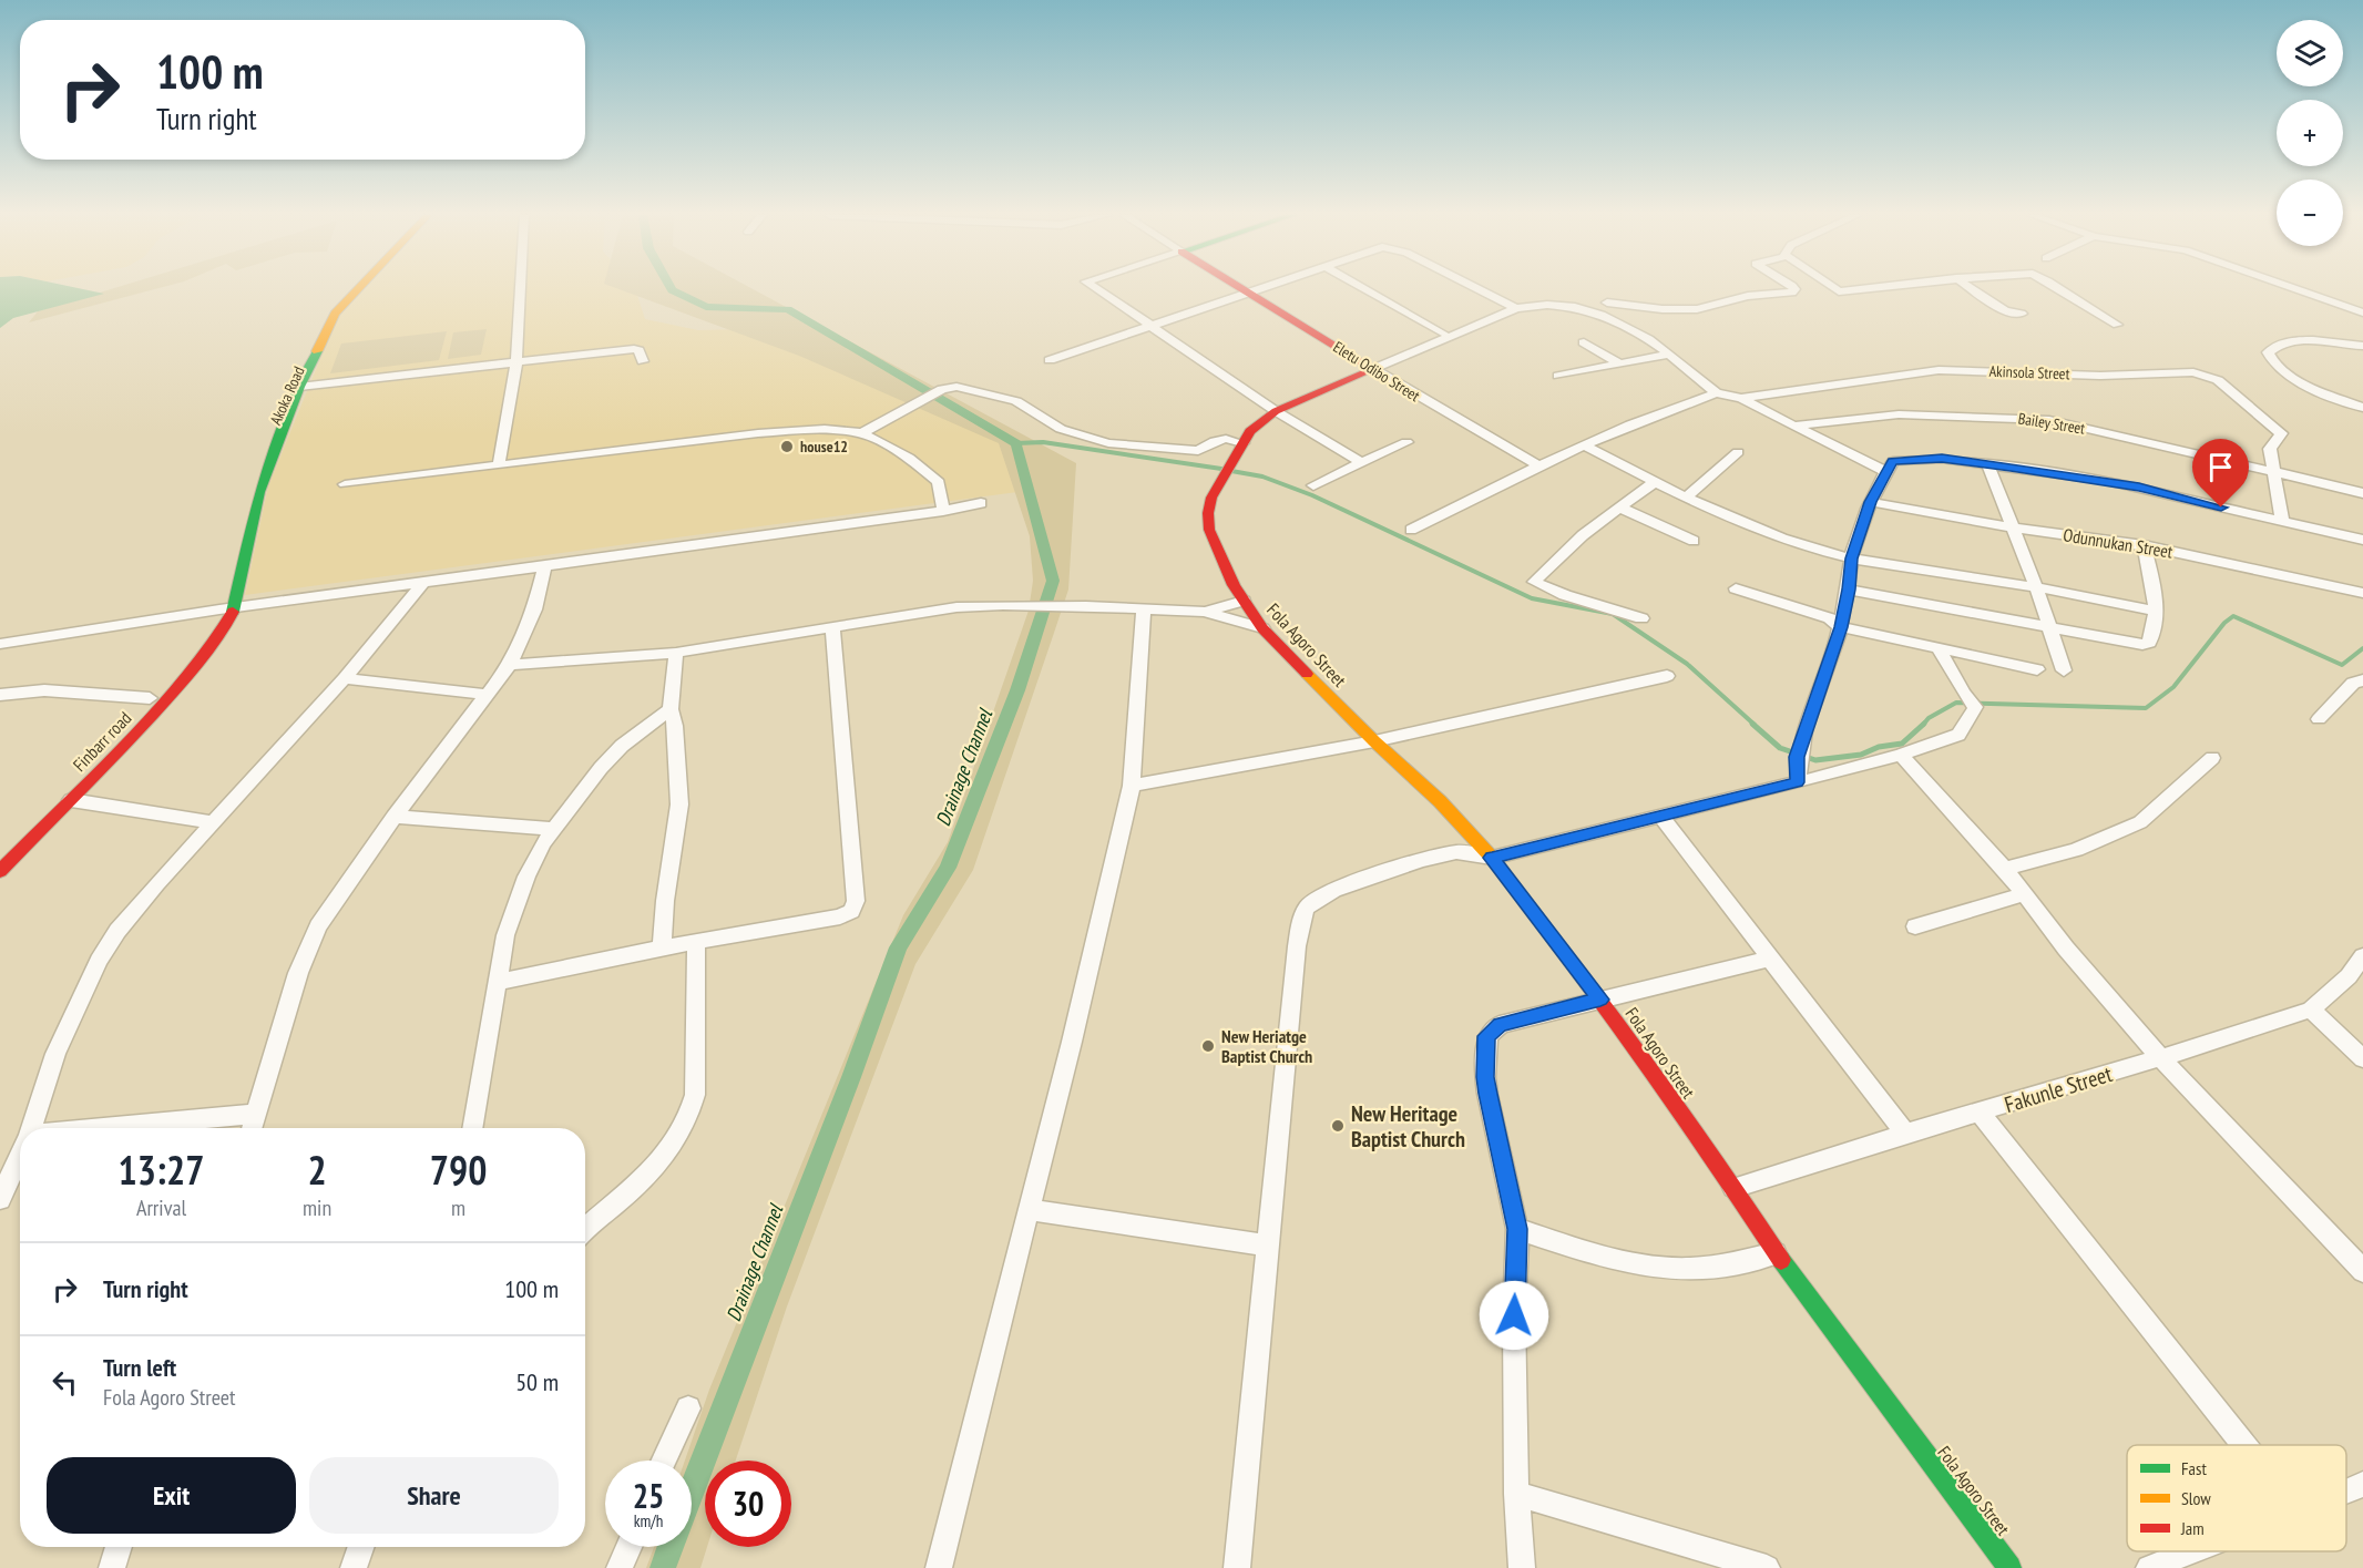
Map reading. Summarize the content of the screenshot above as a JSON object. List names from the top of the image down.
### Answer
{
  "streets": {
    "main road": [
      "Eletu Odibo Street",
      "Akoka Road",
      "Fola Agoro Street",
      "Finbarr road"
    ],
    "street": [
      "Akinsola Street",
      "Bailey Street",
      "Odunnukan Street",
      "Fakunle Street"
    ]
  },
  "crossings": [
    ["Eletu Odibo Street", "Fola Agoro Street"],
    ["Akinsola Street", "Bailey Street"],
    ["Akoka Road", "Finbarr road"],
    ["Fola Agoro Street", "Fakunle Street"]
  ],
  "water": ["Drainage Channel"],
  "places": ["house12", "New Heriatge Baptist Church", "New Heritage Baptist Church"],
  "legend": ["Fast", "Slow", "Jam"],
  "page": {
    "map_buttons": ["+", "−"],
    "turn": ["100 m", "Turn right"],
    "eta": [
      "13:27",
      "Arrival",
      "2",
      "min",
      "790",
      "m"
    ],
    "list": [
      {
        "name": "Turn right",
        "value": "100 m"
      },
      {
        "name": "Turn left",
        "note": "Fola Agoro Street",
        "value": "50 m"
      }
    ],
    "buttons": ["Exit", "Share"],
    "speed": "25 km/h",
    "limit": "30"
  }
}
